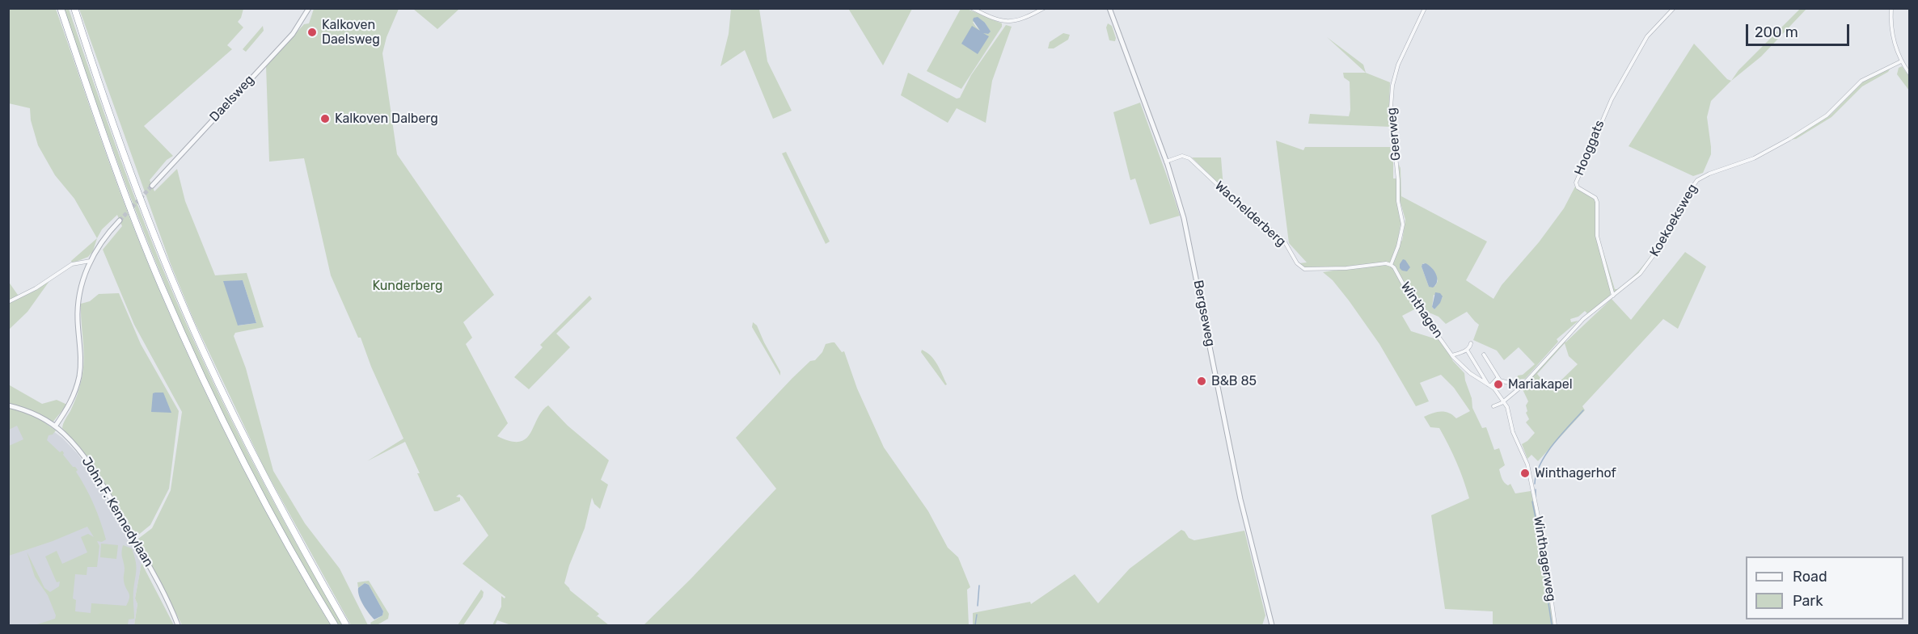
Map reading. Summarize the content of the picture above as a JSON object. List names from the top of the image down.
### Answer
{
  "streets": {
    "street": [
      "Daelsweg",
      "Geerweg",
      "Hooggats",
      "Wachelderberg",
      "Koekoeksweg",
      "Winthagen",
      "Bergseweg",
      "John F. Kennedylaan",
      "Winthagerweg"
    ]
  },
  "crossings": [
    ["Geerweg", "Wachelderberg"],
    ["Geerweg", "Winthagen"],
    ["Hooggats", "Koekoeksweg"],
    ["Wachelderberg", "Winthagen"],
    ["Wachelderberg", "Bergseweg"],
    ["Winthagen", "Winthagerweg"]
  ],
  "parks": ["Kunderberg"],
  "places": [
    "Kalkoven Daelsweg",
    "Kalkoven Dalberg",
    "B&B 85",
    "Mariakapel",
    "Winthagerhof"
  ],
  "legend": ["Road", "Park"],
  "scale_bar": "200 m"
}
